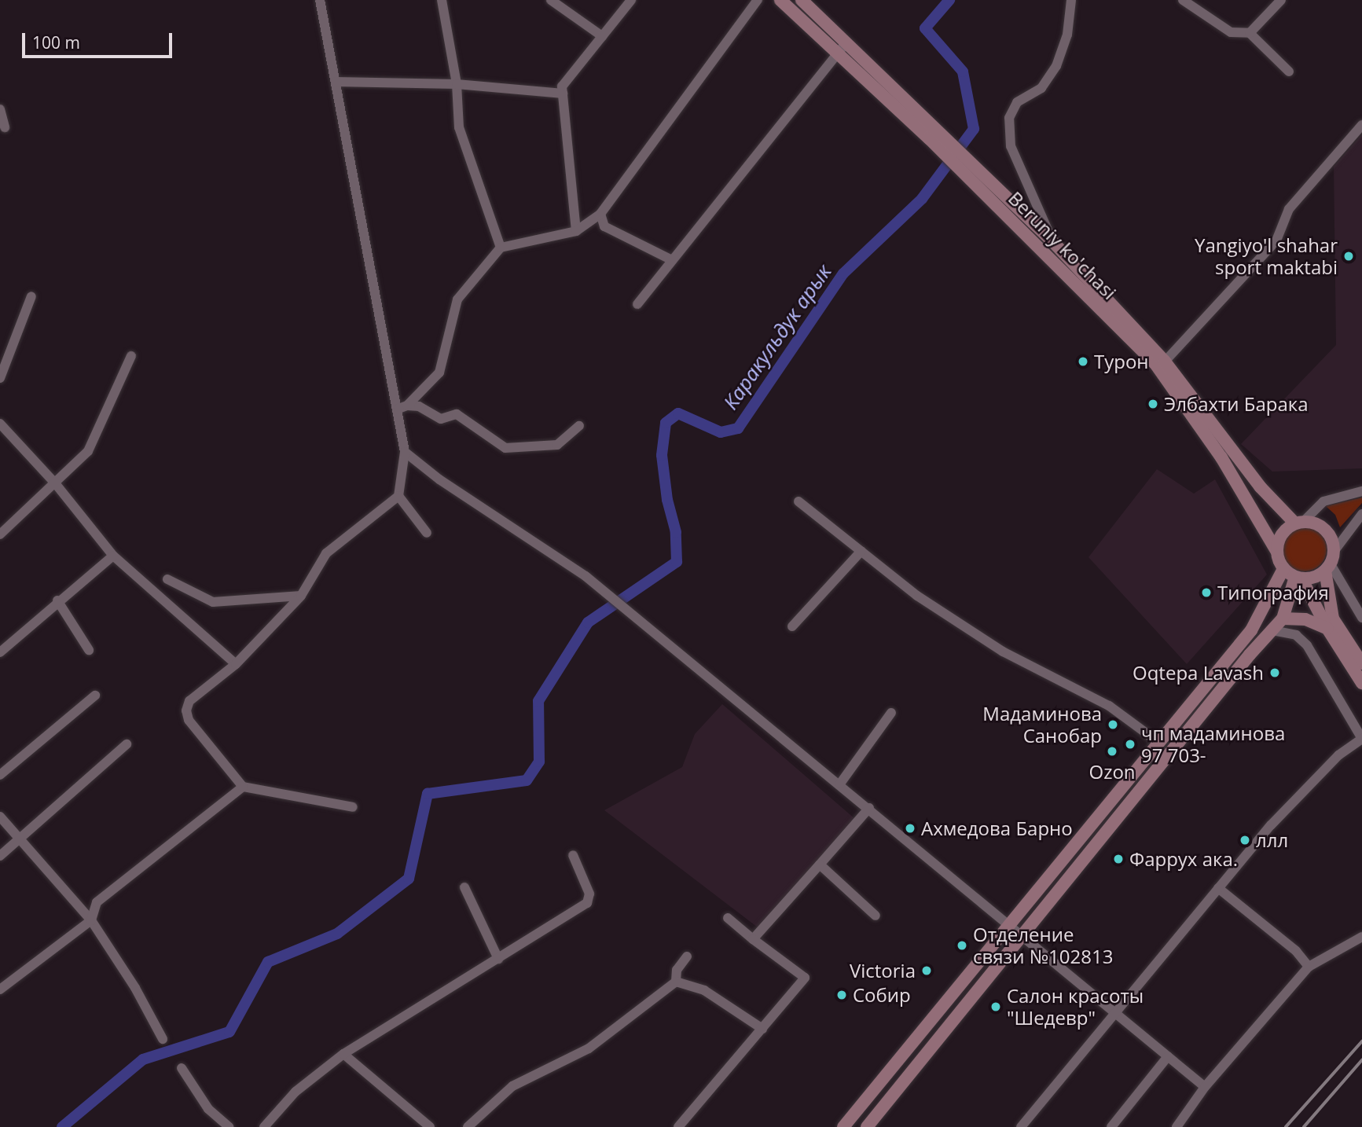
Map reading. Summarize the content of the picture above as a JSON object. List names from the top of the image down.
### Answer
{
  "streets": {
    "main road": ["Beruniy ko'chasi"]
  },
  "water": ["Каракульдук арык"],
  "places": [
    "Yangiyo'l shahar sport maktabi",
    "Турон",
    "Элбахти Барака",
    "Типография",
    "Oqtepa Lavash",
    "Мадаминова Санобар",
    "чп мадаминова 97 703-",
    "Ozon",
    "Ахмедова Барно",
    "ллл",
    "Фаррух ака.",
    "Отделение связи №102813",
    "Victoria",
    "Собир",
    "Салон красоты \"Шедевр\""
  ],
  "scale_bar": "100 m"
}
